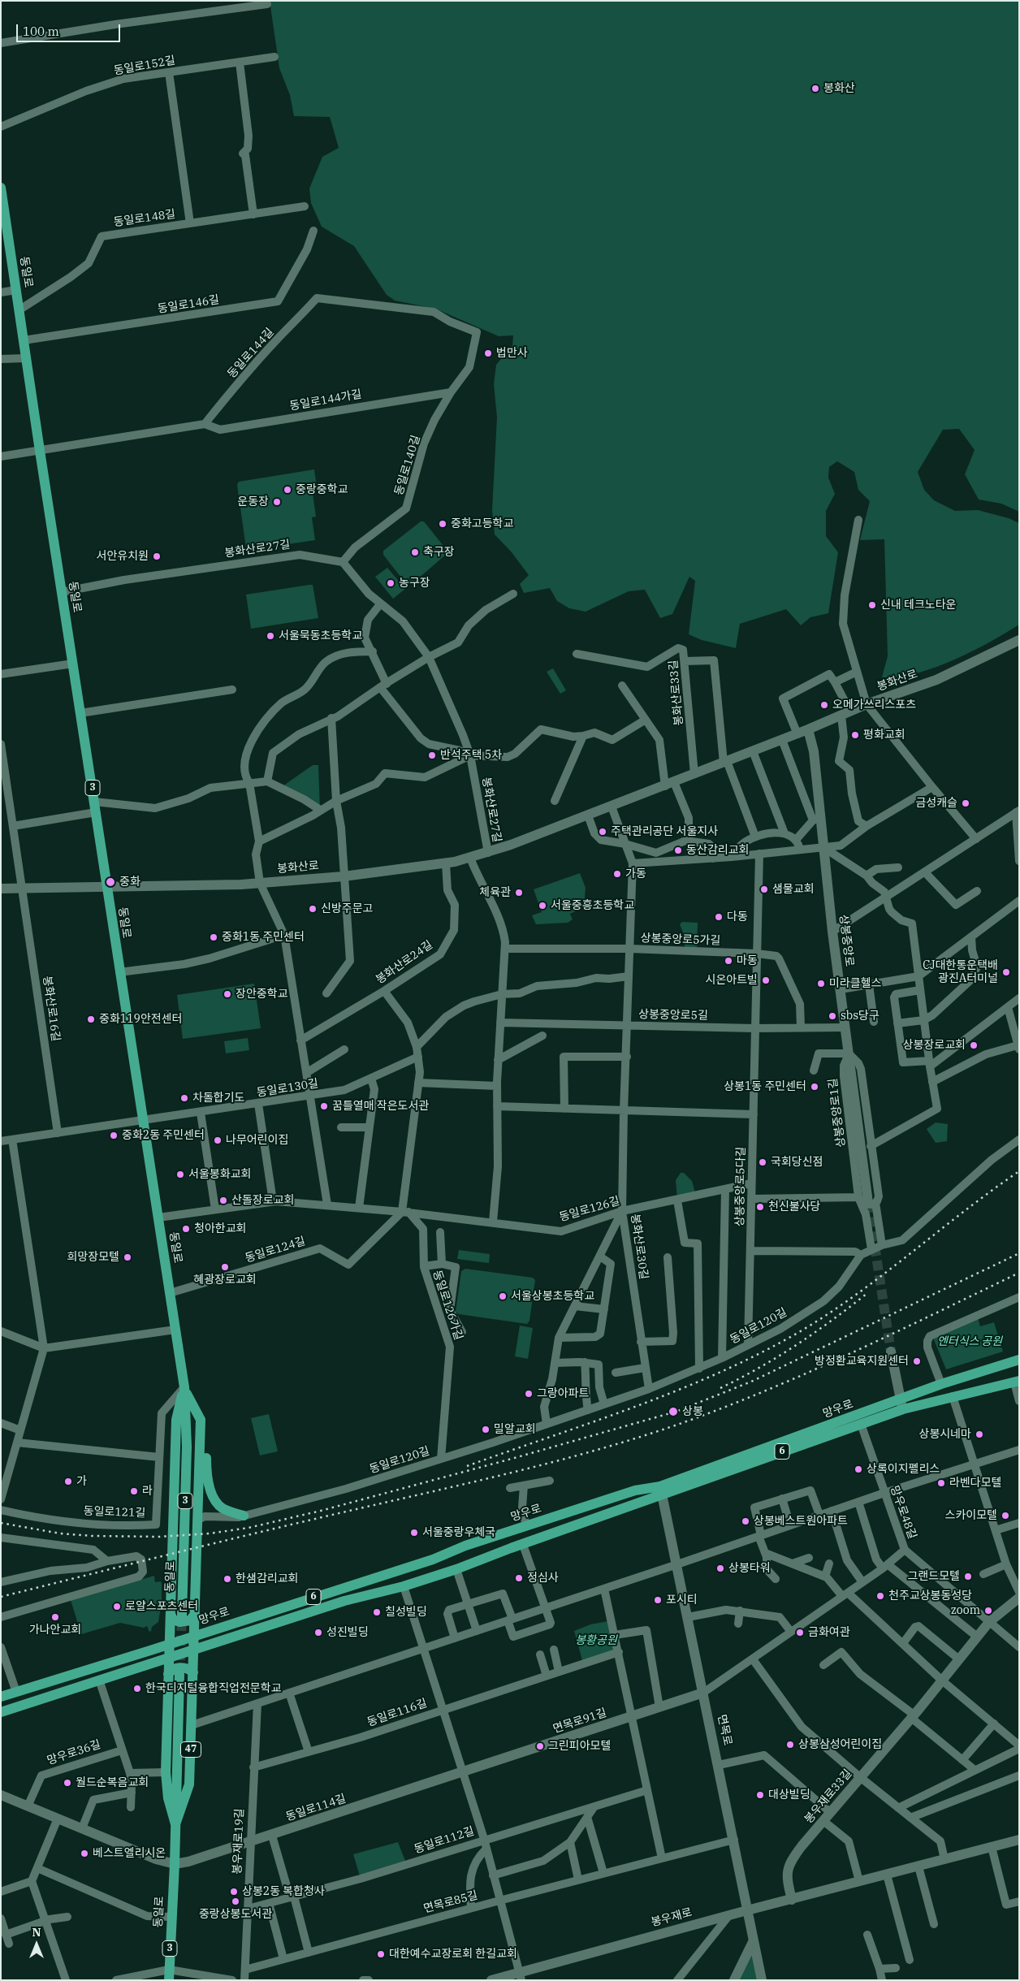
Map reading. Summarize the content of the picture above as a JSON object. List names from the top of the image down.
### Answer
{
  "streets": {
    "main road": [
      "동일로",
      "봉화산로",
      "3",
      "상봉중앙로",
      "망우로",
      "6",
      "면목로91길",
      "면목로",
      "47",
      "봉우재로33길",
      "동일로114길",
      "봉우재로"
    ],
    "street": [
      "동일로152길",
      "동일로148길",
      "동일로146길",
      "동일로144길",
      "동일로144가길",
      "동일로140길",
      "봉화산로27길",
      "봉화산로33길",
      "상봉중앙로5가길",
      "봉화산로24길",
      "봉화산로16길",
      "상봉중앙로5길",
      "동일로130길",
      "상봉중앙로5다길",
      "동일로126길",
      "봉화산로30길",
      "동일로124길",
      "동일로126가길",
      "동일로120길",
      "동일로121길",
      "망우로48길",
      "동일로116길",
      "망우로36길",
      "동일로112길",
      "봉우재로19길",
      "면목로85길"
    ]
  },
  "crossings": [
    ["동일로148길", "동일로"],
    ["동일로", "동일로146길"],
    ["동일로", "봉화산로27길"],
    ["동일로", "봉화산로"],
    ["동일로", "동일로130길"],
    ["동일로", "동일로126길"],
    ["동일로", "동일로124길"],
    ["동일로", "동일로121길"],
    ["동일로", "47"],
    ["동일로", "동일로114길"],
    ["동일로144길", "동일로144가길"],
    ["동일로144길", "동일로140길"],
    ["동일로144가길", "동일로140길"],
    ["동일로140길", "봉화산로27길"],
    ["봉화산로27길", "봉화산로"],
    ["봉화산로", "봉화산로33길"],
    ["봉화산로", "상봉중앙로"],
    ["봉화산로", "봉화산로24길"],
    ["봉화산로", "봉화산로16길"],
    ["봉화산로", "봉화산로30길"],
    ["상봉중앙로5가길", "상봉중앙로5길"],
    ["상봉중앙로5가길", "상봉중앙로5다길"],
    ["상봉중앙로5가길", "봉화산로30길"],
    ["상봉중앙로", "상봉중앙로5길"],
    ["봉화산로16길", "동일로130길"],
    ["상봉중앙로5길", "상봉중앙로5다길"],
    ["상봉중앙로5길", "봉화산로30길"],
    ["상봉중앙로5다길", "동일로126길"],
    ["상봉중앙로5다길", "동일로120길"],
    ["동일로126길", "봉화산로30길"],
    ["동일로126길", "동일로124길"],
    ["동일로126길", "동일로126가길"],
    ["봉화산로30길", "동일로120길"],
    ["동일로124길", "동일로126가길"],
    ["동일로126가길", "동일로120길"],
    ["망우로", "망우로48길"],
    ["망우로", "면목로"],
    ["망우로", "47"],
    ["망우로48길", "봉우재로33길"],
    ["동일로116길", "봉우재로19길"],
    ["면목로91길", "면목로"],
    ["면목로91길", "동일로114길"],
    ["면목로", "면목로85길"],
    ["면목로", "봉우재로"],
    ["봉우재로33길", "봉우재로"],
    ["동일로114길", "봉우재로19길"],
    ["동일로112길", "봉우재로19길"],
    ["봉우재로19길", "면목로85길"]
  ],
  "parks": ["엔터식스 공원", "봉황공원"],
  "places": [
    "봉화산",
    "법만사",
    "중랑중학교",
    "운동장",
    "중화고등학교",
    "축구장",
    "서안유치원",
    "농구장",
    "신내 테크노타운",
    "서울묵동초등학교",
    "오메가쓰리스포츠",
    "평화교회",
    "반석주택 5차",
    "금성캐슬",
    "주택관리공단 서울지사",
    "동산감리교회",
    "가동",
    "중화",
    "샘물교회",
    "체육관",
    "서울중흥초등학교",
    "신방주문고",
    "다동",
    "중화1동 주민센터",
    "마동",
    "CJ대한통운택배 광진A터미널",
    "시온아트빌",
    "미라클헬스",
    "장안중학교",
    "sbs당구",
    "중화119안전센터",
    "상봉장로교회",
    "상봉1동 주민센터",
    "차돌합기도",
    "꿈틀열매 작은도서관",
    "중화2동 주민센터",
    "나무어린이집",
    "국회당신점",
    "서울봉화교회",
    "산돌장로교회",
    "천신불사당",
    "청아한교회",
    "희망장모텔",
    "혜광장로교회",
    "서울상봉초등학교",
    "방정환교육지원센터",
    "그랑아파트",
    "상봉",
    "밀알교회",
    "상봉시네마",
    "상록이지펠리스",
    "가",
    "라벤다모텔",
    "라",
    "스카이모텔",
    "상봉베스트원아파트",
    "서울중랑우체국",
    "상봉타워",
    "그랜드모텔",
    "정심사",
    "한샘감리교회",
    "천주교상봉동성당",
    "포시티",
    "로얄스포츠센터",
    "zoom",
    "칠성빌딩",
    "가나안교회",
    "성진빌딩",
    "금화여관",
    "한국디지털융합직업전문학교",
    "상봉삼성어린이집",
    "그린피아모텔",
    "월드순복음교회",
    "대상빌딩",
    "베스트엘리시온",
    "상봉2동 복합청사",
    "중랑상봉도서관",
    "대한예수교장로회 한길교회"
  ],
  "scale_bar": "100 m",
  "north": "top"
}
